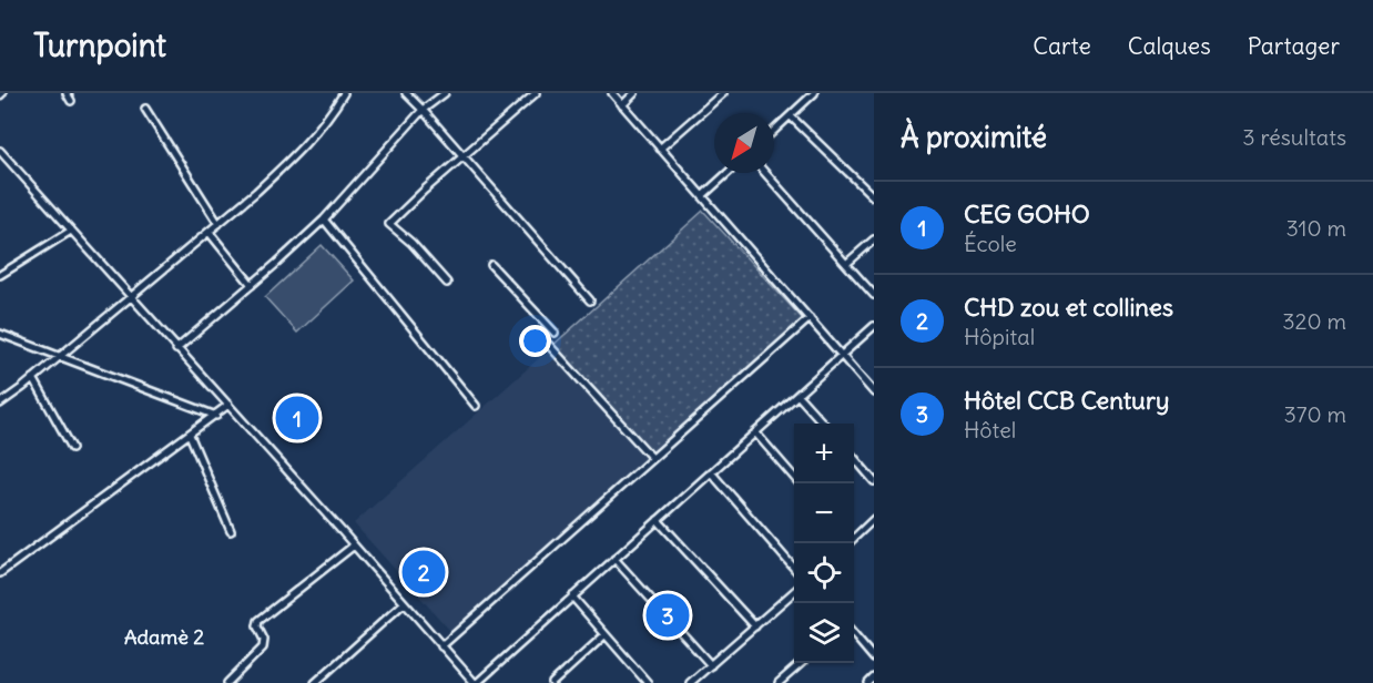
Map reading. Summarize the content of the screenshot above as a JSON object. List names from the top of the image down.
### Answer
{
  "districts": ["Adamè 2"],
  "north": "bottom left",
  "page": {
    "header": "Turnpoint",
    "nav": ["Carte", "Calques", "Partager"],
    "heading": ["À proximité", "3 résultats"],
    "list": [
      {
        "mark": "1",
        "name": "CEG GOHO",
        "note": "École",
        "value": "310 m"
      },
      {
        "mark": "2",
        "name": "CHD zou et collines",
        "note": "Hôpital",
        "value": "320 m"
      },
      {
        "mark": "3",
        "name": "Hôtel CCB Century",
        "note": "Hôtel",
        "value": "370 m"
      }
    ],
    "pins": ["1", "2", "3"],
    "map_buttons": ["+", "−"]
  }
}
